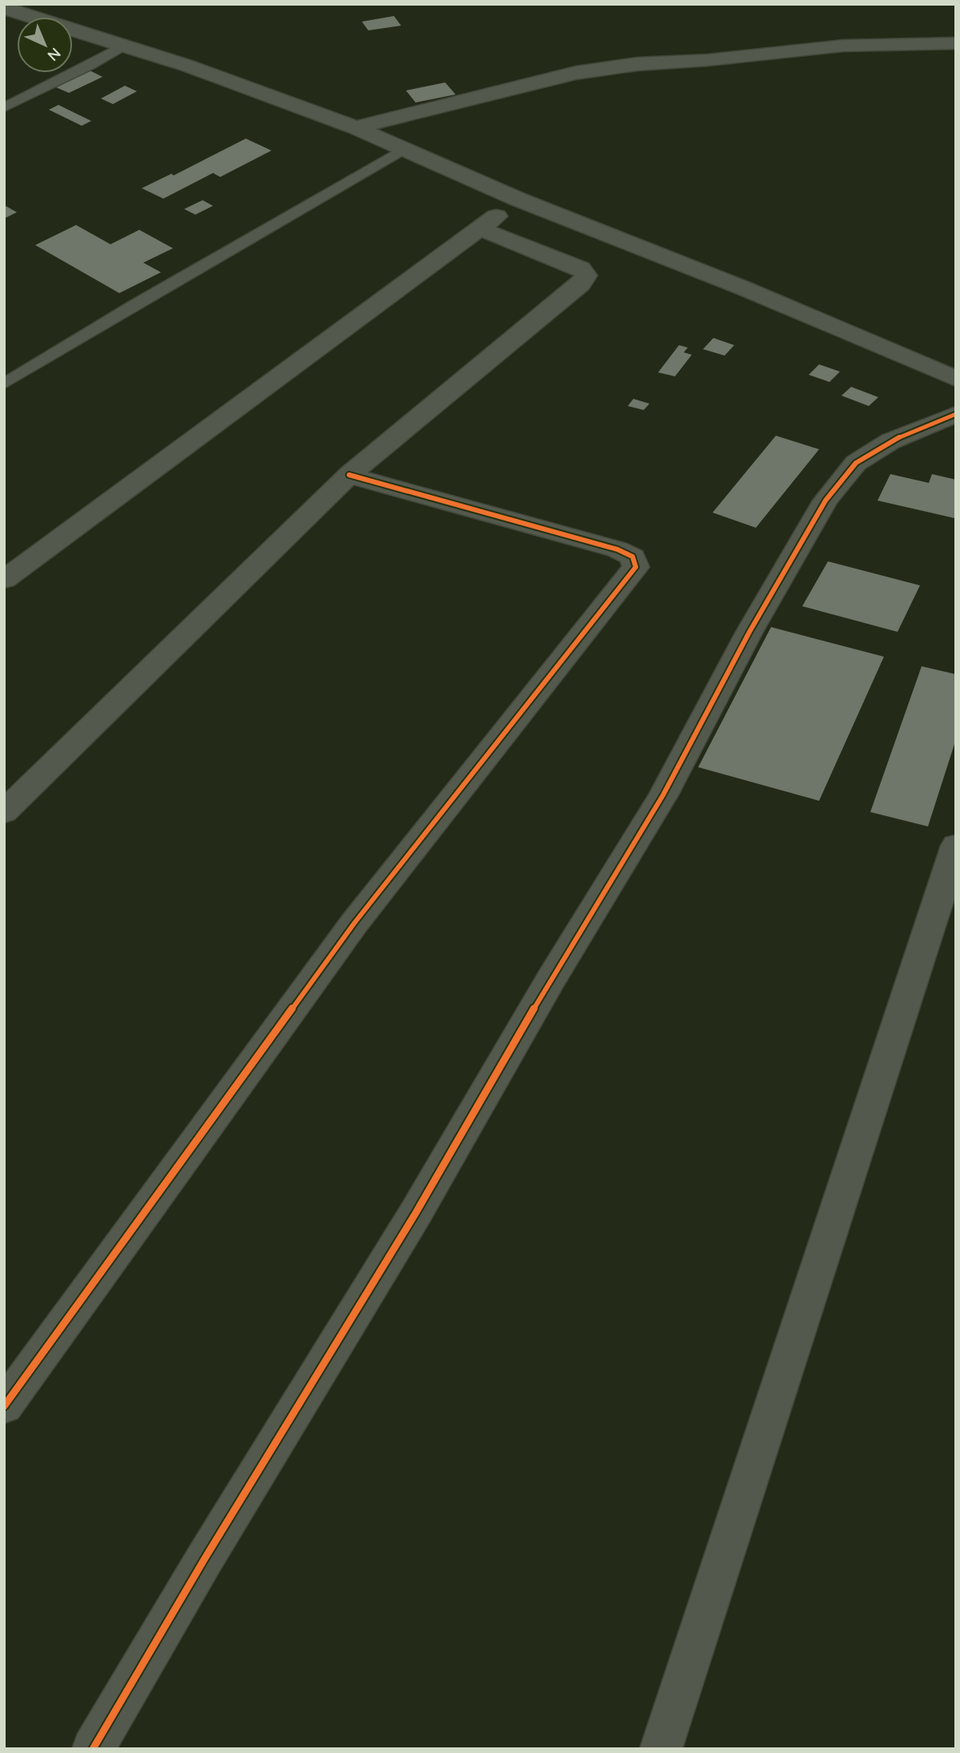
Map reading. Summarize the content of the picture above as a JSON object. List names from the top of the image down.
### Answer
{
  "north": "bottom right"
}
